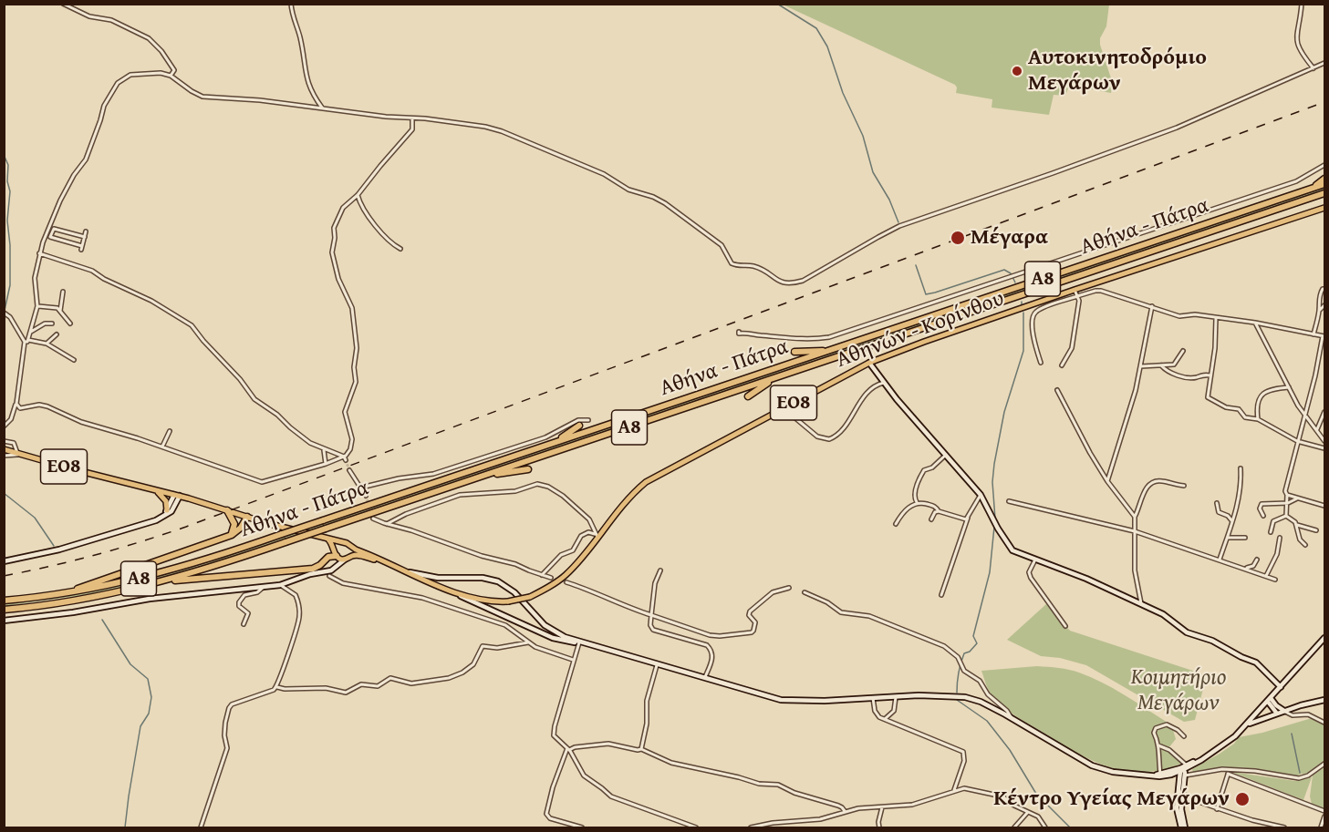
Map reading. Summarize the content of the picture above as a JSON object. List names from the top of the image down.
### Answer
{
  "streets": {
    "highway": ["Αθήνα - Πάτρα", "Α8"],
    "main road": ["Αθηνών - Κορίνθου", "ΕΟ8"]
  },
  "parks": ["Κοιμητήριο Μεγάρων"],
  "places": ["Αυτοκινητοδρόμιο Μεγάρων", "Μέγαρα", "Κέντρο Υγείας Μεγάρων"]
}
